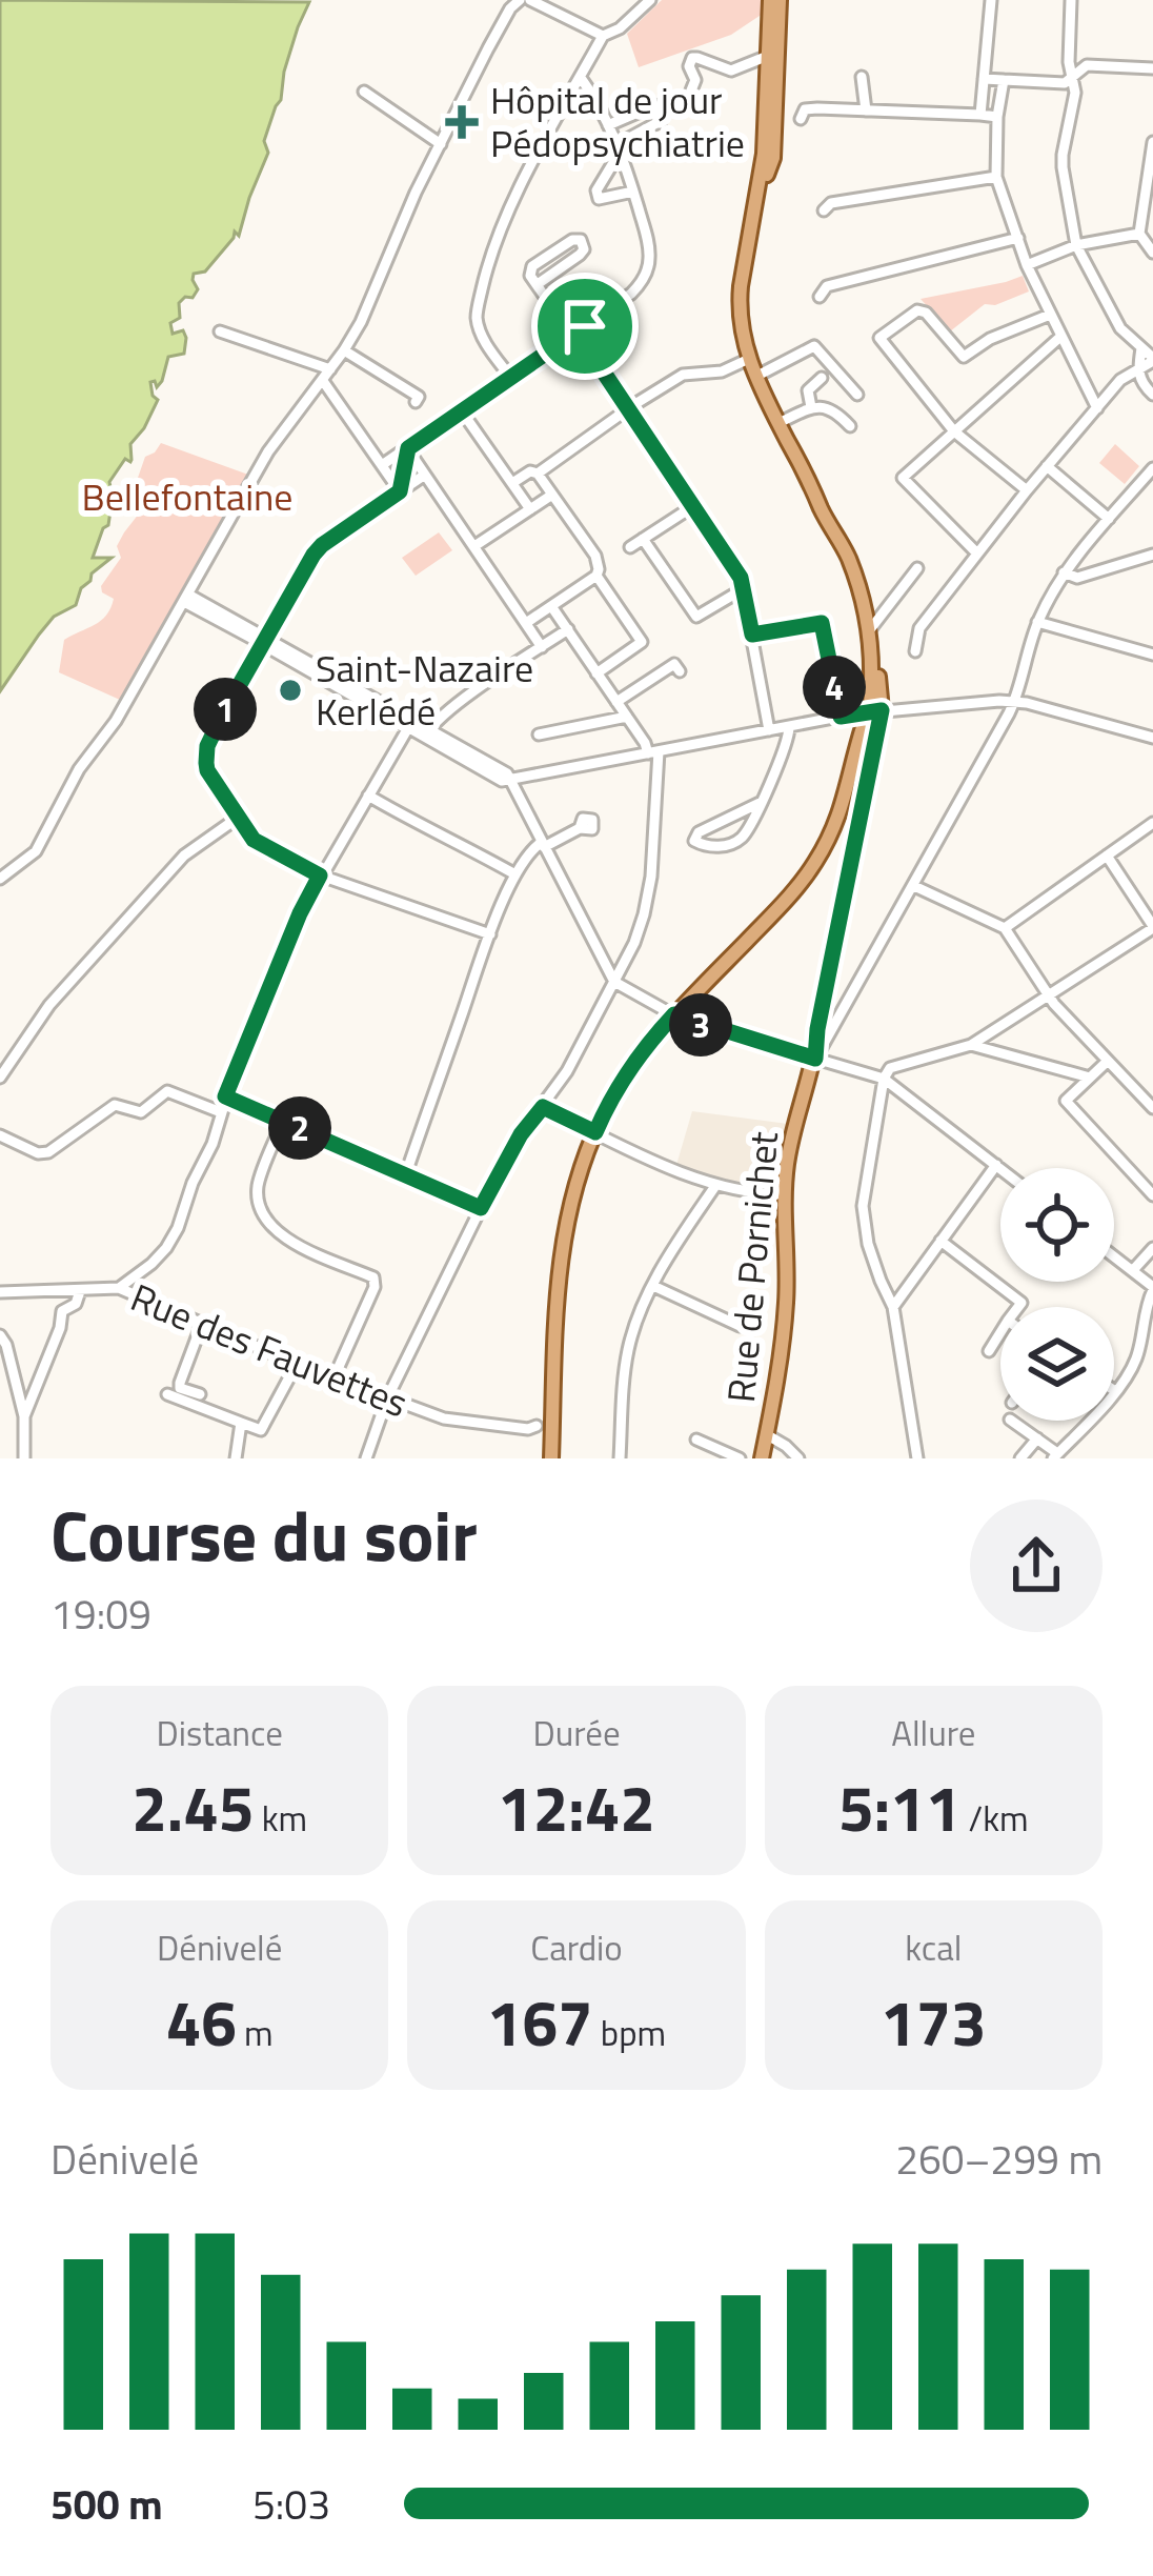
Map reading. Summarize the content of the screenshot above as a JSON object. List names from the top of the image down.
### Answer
{
  "streets": {
    "main road": ["Rue de Pornichet"],
    "street": ["Rue des Fauvettes"]
  },
  "parks": ["Bellefontaine"],
  "places": {
    "health": ["Hôpital de jour Pédopsychiatrie"],
    "other": ["Saint-Nazaire Kerlédé"]
  },
  "page": {
    "pins": [
      "4",
      "1",
      "3",
      "2"
    ],
    "heading": ["Course du soir", "19:09"],
    "stats": [
      ["Distance", "2.45 km"],
      ["Durée", "12:42"],
      ["Allure", "5:11 /km"],
      ["Dénivelé", "46 m"],
      ["Cardio", "167 bpm"],
      ["kcal", "173"]
    ],
    "chart": ["Dénivelé", "260–299 m"],
    "list": [
      {
        "name": "500 m",
        "note": "5:03"
      }
    ]
  }
}
